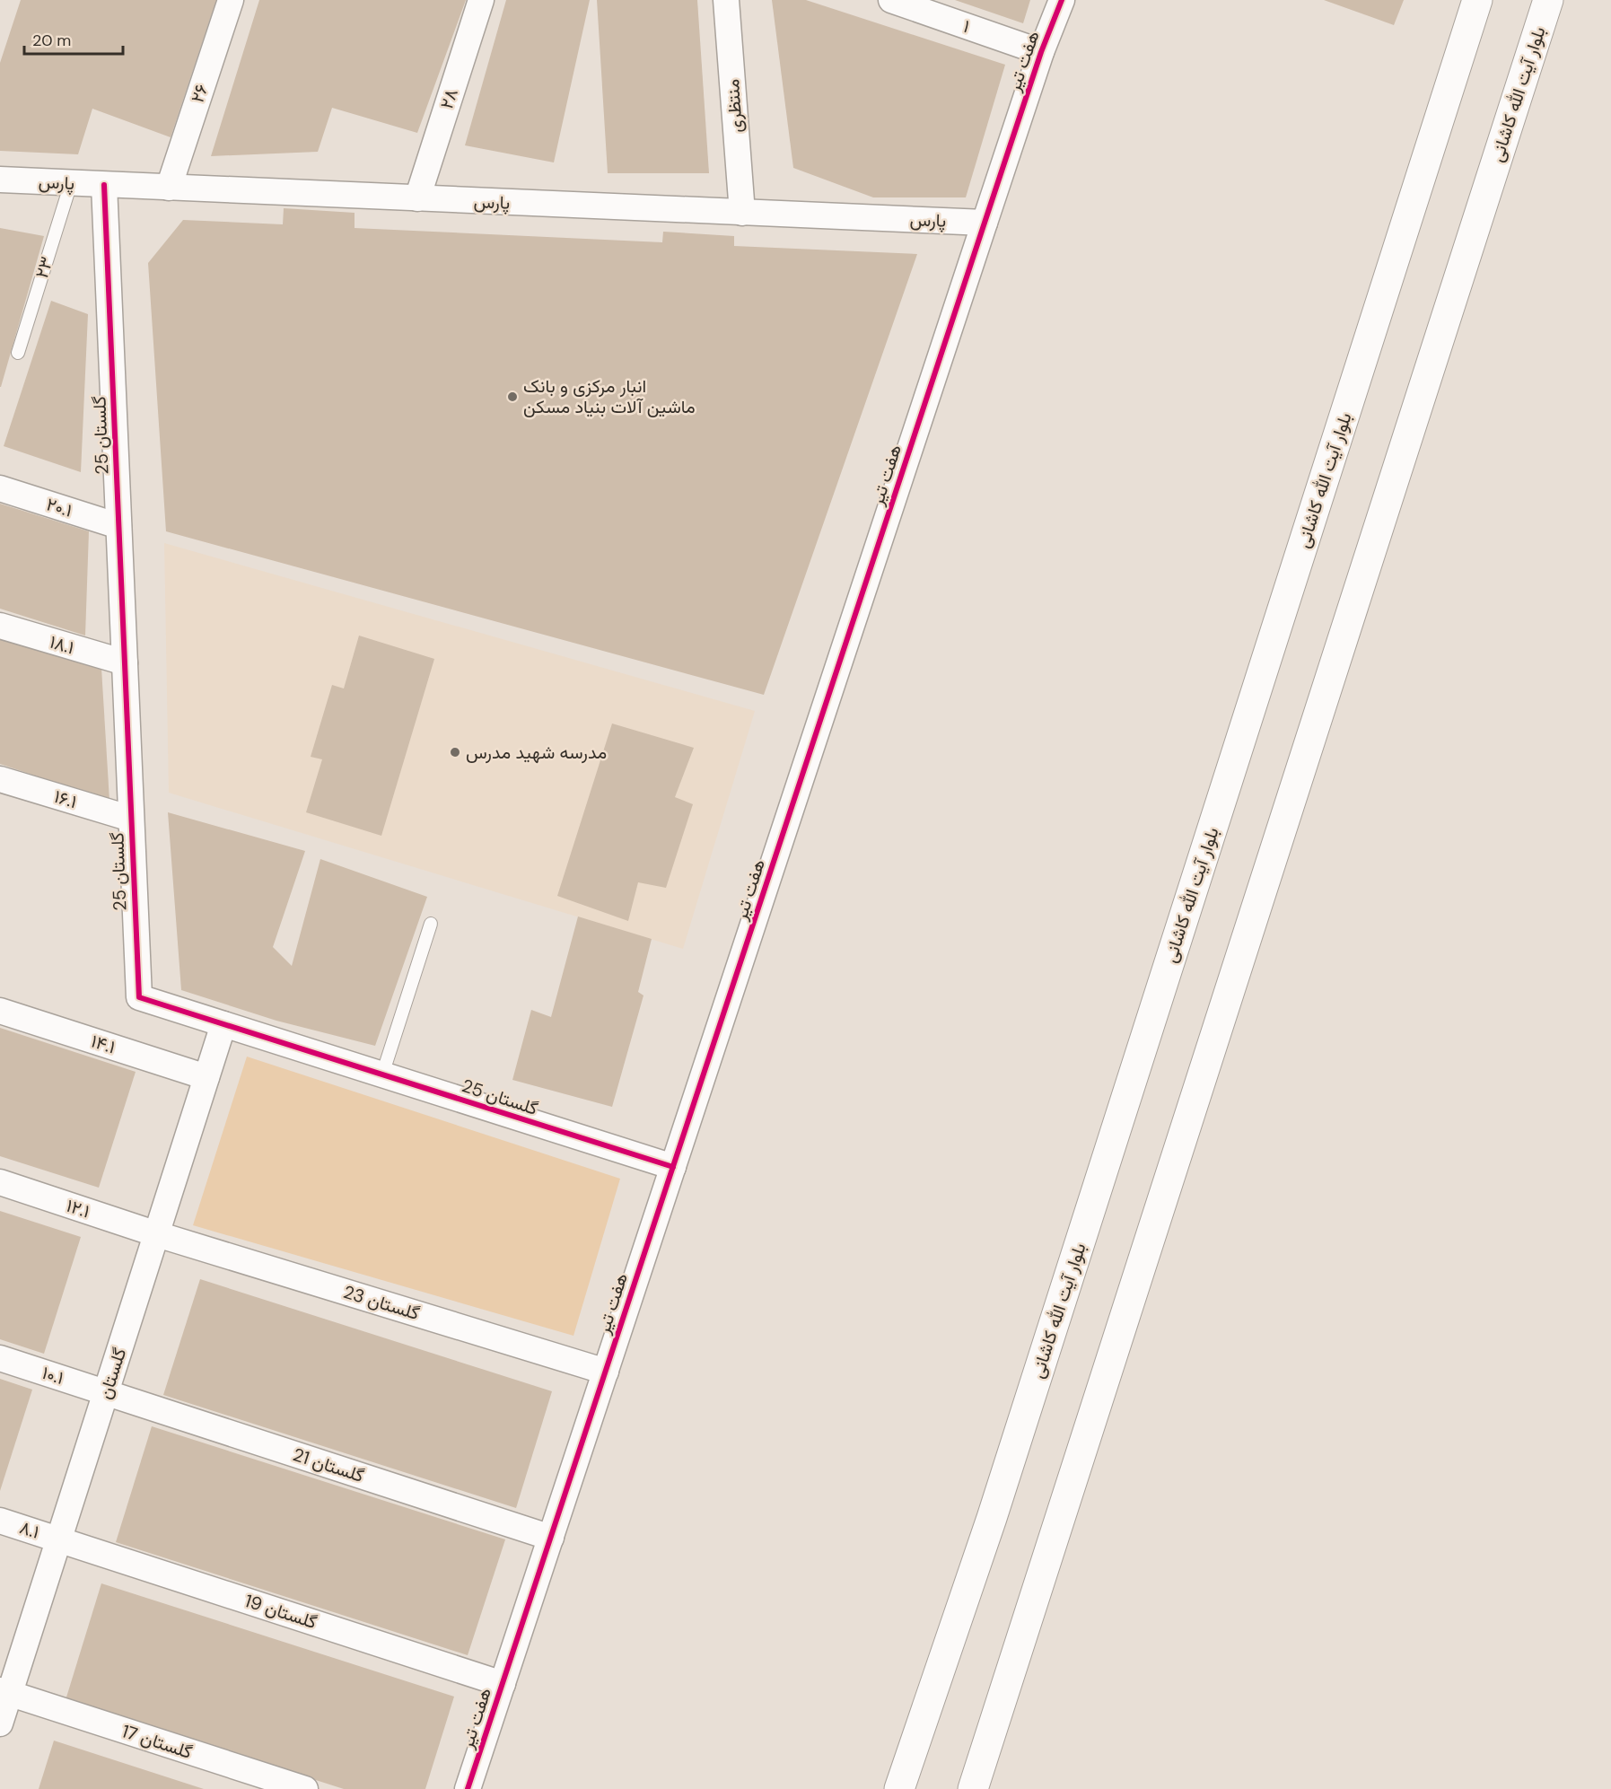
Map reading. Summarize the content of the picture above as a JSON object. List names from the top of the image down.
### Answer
{
  "streets": {
    "main road": ["بلوار آیت الله کاشانی"],
    "street": [
      "۱",
      "هفت تیر",
      "۲۶",
      "۲۸",
      "منتظری",
      "پارس",
      "گلستان 25",
      "۲۰.۱",
      "۱۸.۱",
      "۱۶.۱",
      "۱۴.۱",
      "۱۲.۱",
      "گلستان 23",
      "گلستان",
      "۱۰.۱",
      "گلستان 21",
      "۸.۱",
      "گلستان 19",
      "گلستان 17"
    ],
    "lane": ["۲۳"]
  },
  "crossings": [
    ["۱", "هفت تیر"],
    ["هفت تیر", "پارس"],
    ["هفت تیر", "گلستان 25"],
    ["هفت تیر", "گلستان 23"],
    ["هفت تیر", "گلستان 21"],
    ["هفت تیر", "گلستان 19"],
    ["۲۶", "پارس"],
    ["۲۸", "پارس"],
    ["منتظری", "پارس"],
    ["پارس", "۲۳"],
    ["پارس", "گلستان 25"],
    ["گلستان 25", "۲۰.۱"],
    ["گلستان 25", "۱۸.۱"],
    ["گلستان 25", "۱۶.۱"],
    ["گلستان 25", "گلستان"],
    ["۱۴.۱", "گلستان"],
    ["۱۲.۱", "گلستان 23"],
    ["۱۲.۱", "گلستان"],
    ["گلستان 23", "گلستان"],
    ["گلستان", "۱۰.۱"],
    ["گلستان", "گلستان 21"],
    ["گلستان", "۸.۱"],
    ["گلستان", "گلستان 19"],
    ["گلستان", "گلستان 17"],
    ["۱۰.۱", "گلستان 21"],
    ["۸.۱", "گلستان 19"]
  ],
  "places": ["انبار مرکزی و بانک ماشین آلات بنیاد مسکن", "مدرسه شهید مدرس"],
  "scale_bar": "20 m"
}
